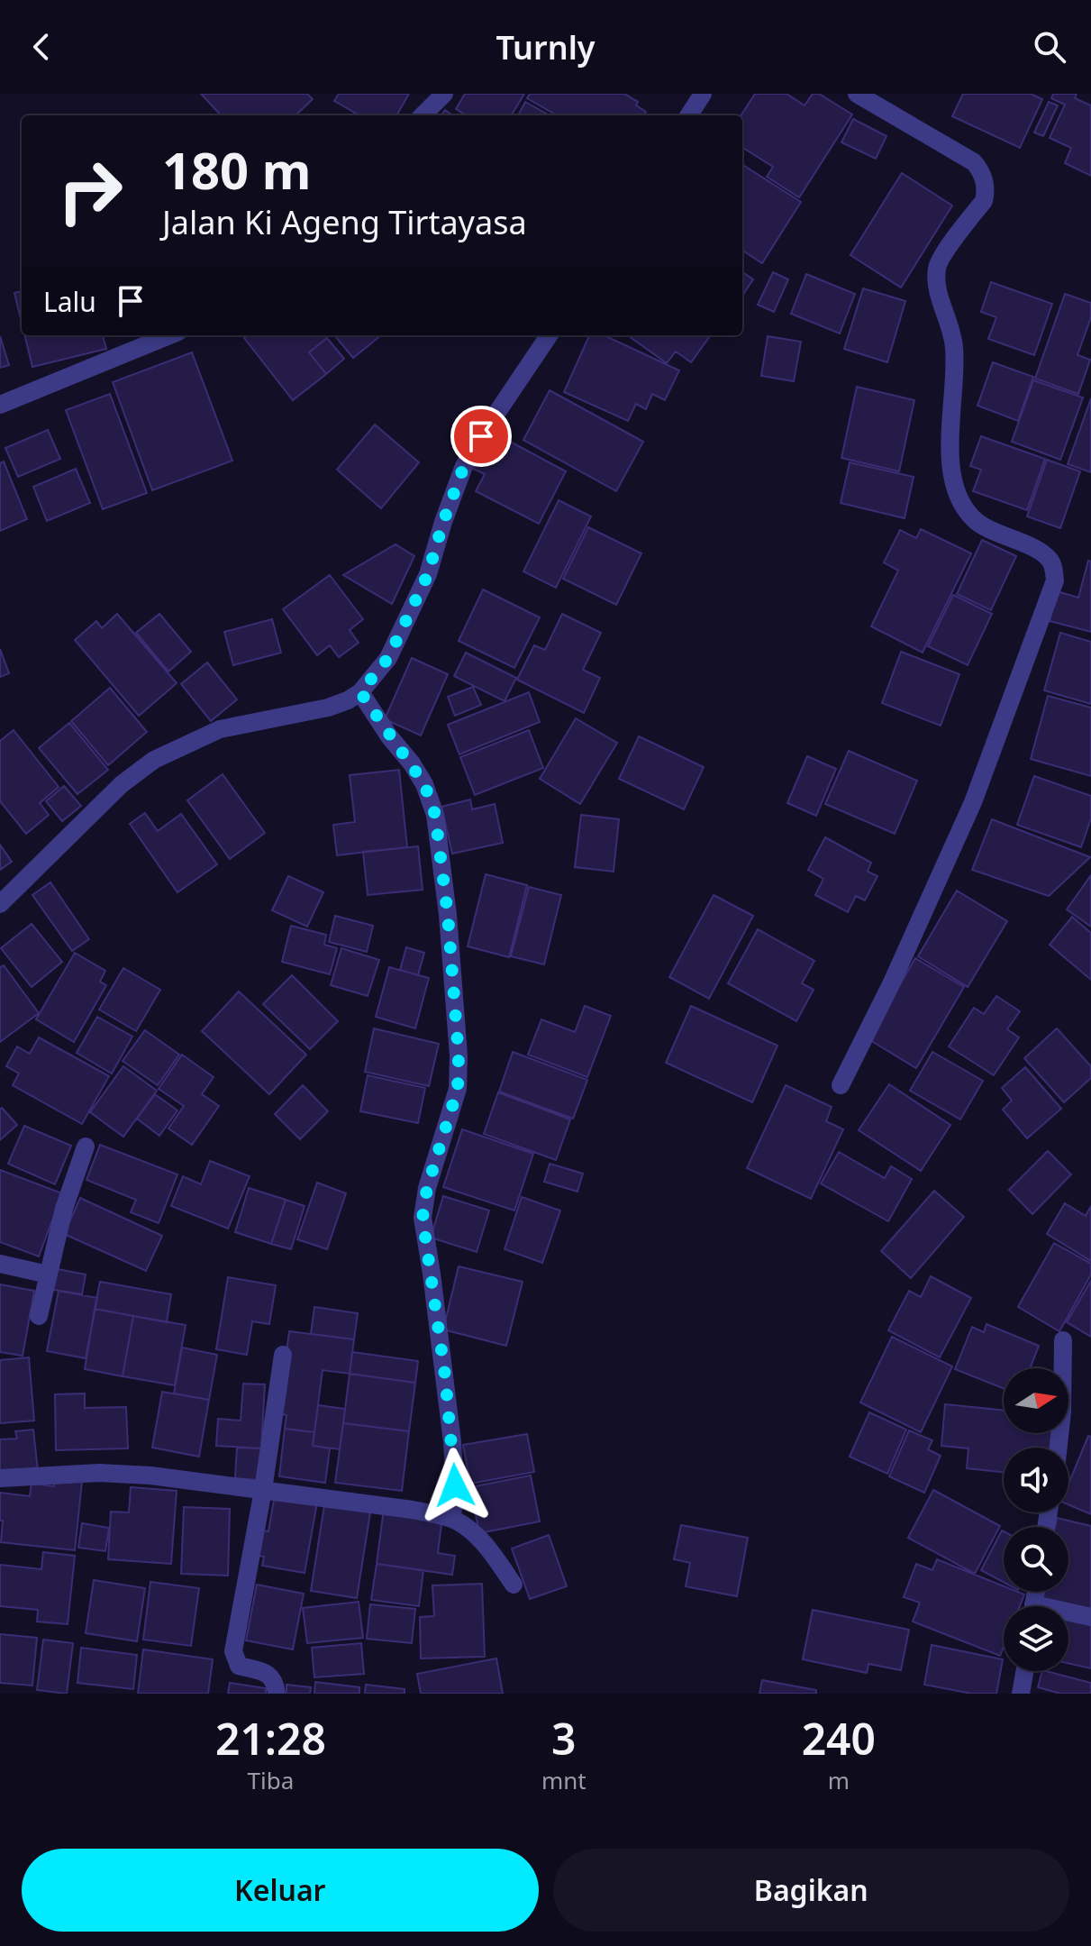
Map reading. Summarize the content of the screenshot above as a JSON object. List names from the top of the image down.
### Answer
{
  "north": "right",
  "page": {
    "header": "Turnly",
    "turn": ["180 m", "Jalan Ki Ageng Tirtayasa"],
    "then": "Lalu",
    "eta": [
      "21:28",
      "Tiba",
      "3",
      "mnt",
      "240",
      "m"
    ],
    "buttons": ["Keluar", "Bagikan"]
  }
}
